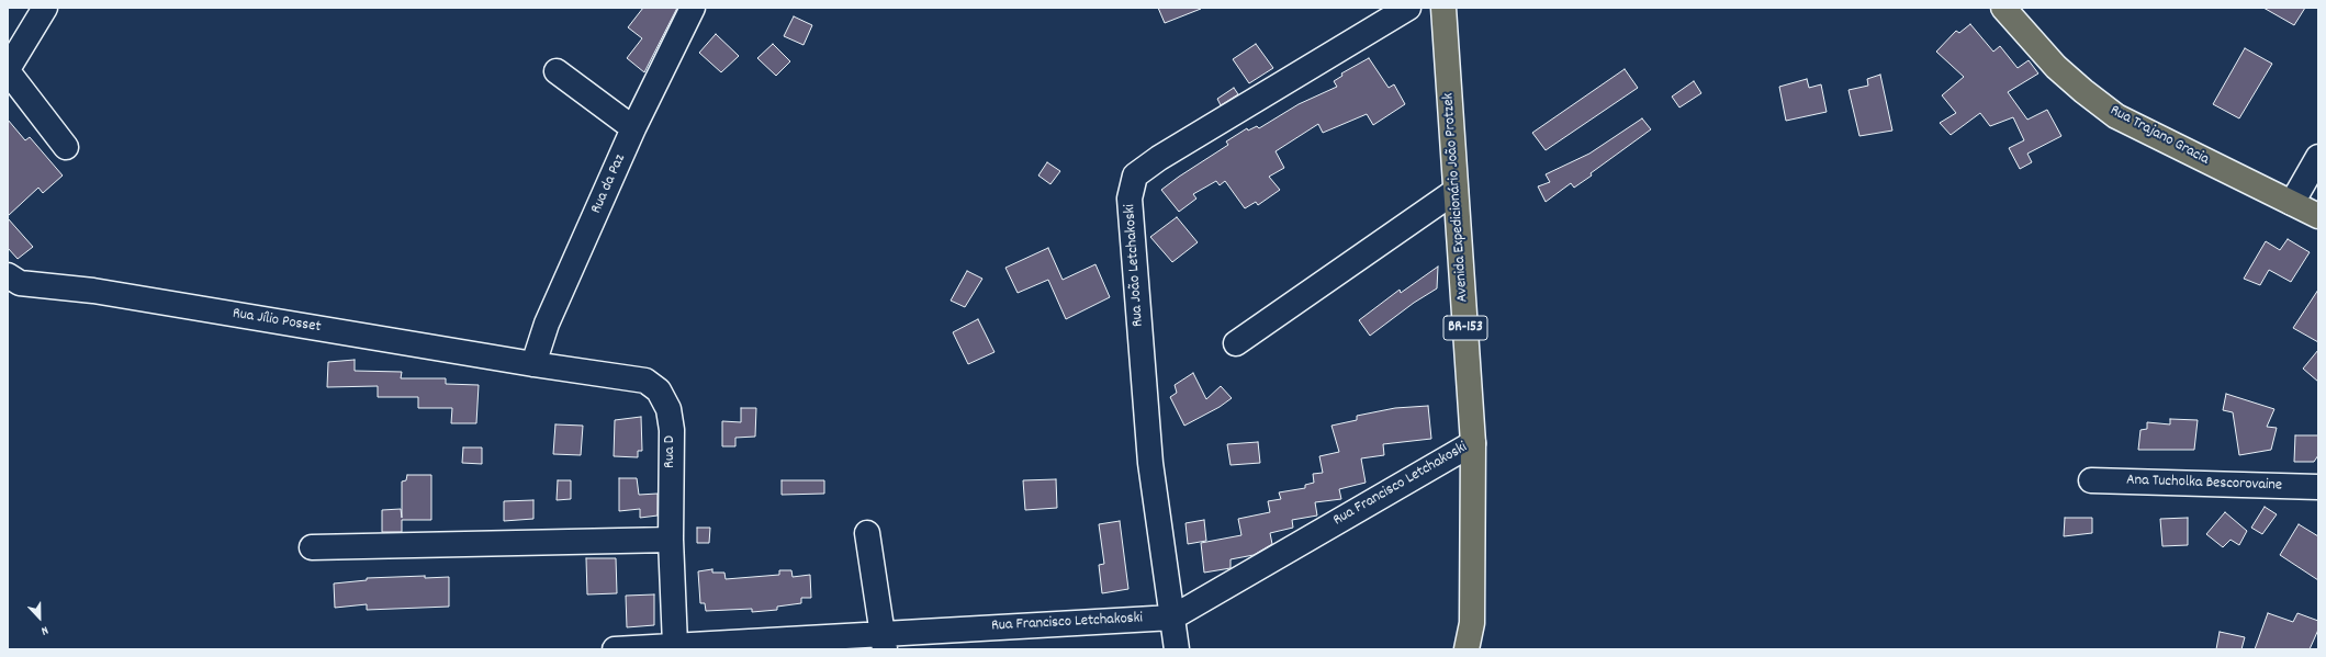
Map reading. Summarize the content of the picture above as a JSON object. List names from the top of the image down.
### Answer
{
  "streets": {
    "main road": ["Rua Trajano Gracia", "Avenida Expedicionário João Protzek", "BR-153"],
    "street": [
      "Rua da Paz",
      "Rua João Letchakoski",
      "Rua Jílio Posset",
      "Rua D",
      "Ana Tucholka Bescorovaine",
      "Rua Francisco Letchakoski"
    ]
  },
  "crossings": [
    ["Rua da Paz", "Rua Jílio Posset"],
    ["Rua da Paz", "Rua D"],
    ["Avenida Expedicionário João Protzek", "Rua Francisco Letchakoski"],
    ["Rua João Letchakoski", "Rua Francisco Letchakoski"],
    ["Rua Jílio Posset", "Rua D"],
    ["Rua D", "Rua Francisco Letchakoski"]
  ],
  "north": "bottom"
}
